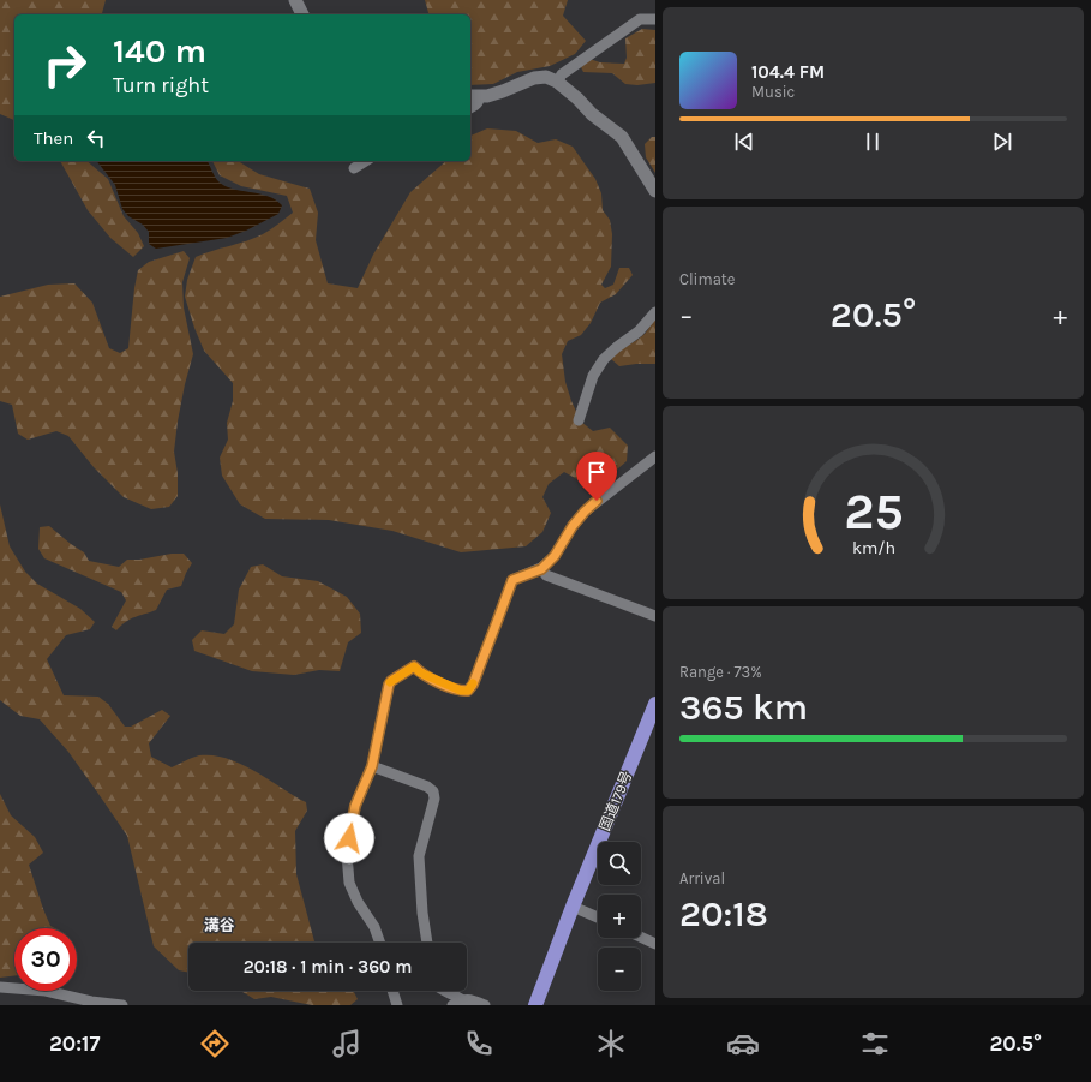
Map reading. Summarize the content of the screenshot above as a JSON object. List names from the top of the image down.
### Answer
{
  "streets": {
    "highway": ["国道179号"]
  },
  "districts": ["溝谷"],
  "page": {
    "turn": ["140 m", "Turn right"],
    "song": ["104.4 FM", "Music"],
    "then": "Then",
    "tile": [
      "Climate",
      ["Range · 73%", "365 km"],
      ["Arrival", "20:18"]
    ],
    "heat": ["−", "20.5°", "+"],
    "map_buttons": ["+", "−"],
    "limit": "30",
    "trip": "20:18 · 1 min · 360 m",
    "tabs": ["20:17", "20.5°"],
    "gauge": ["25", "km/h"]
  }
}
